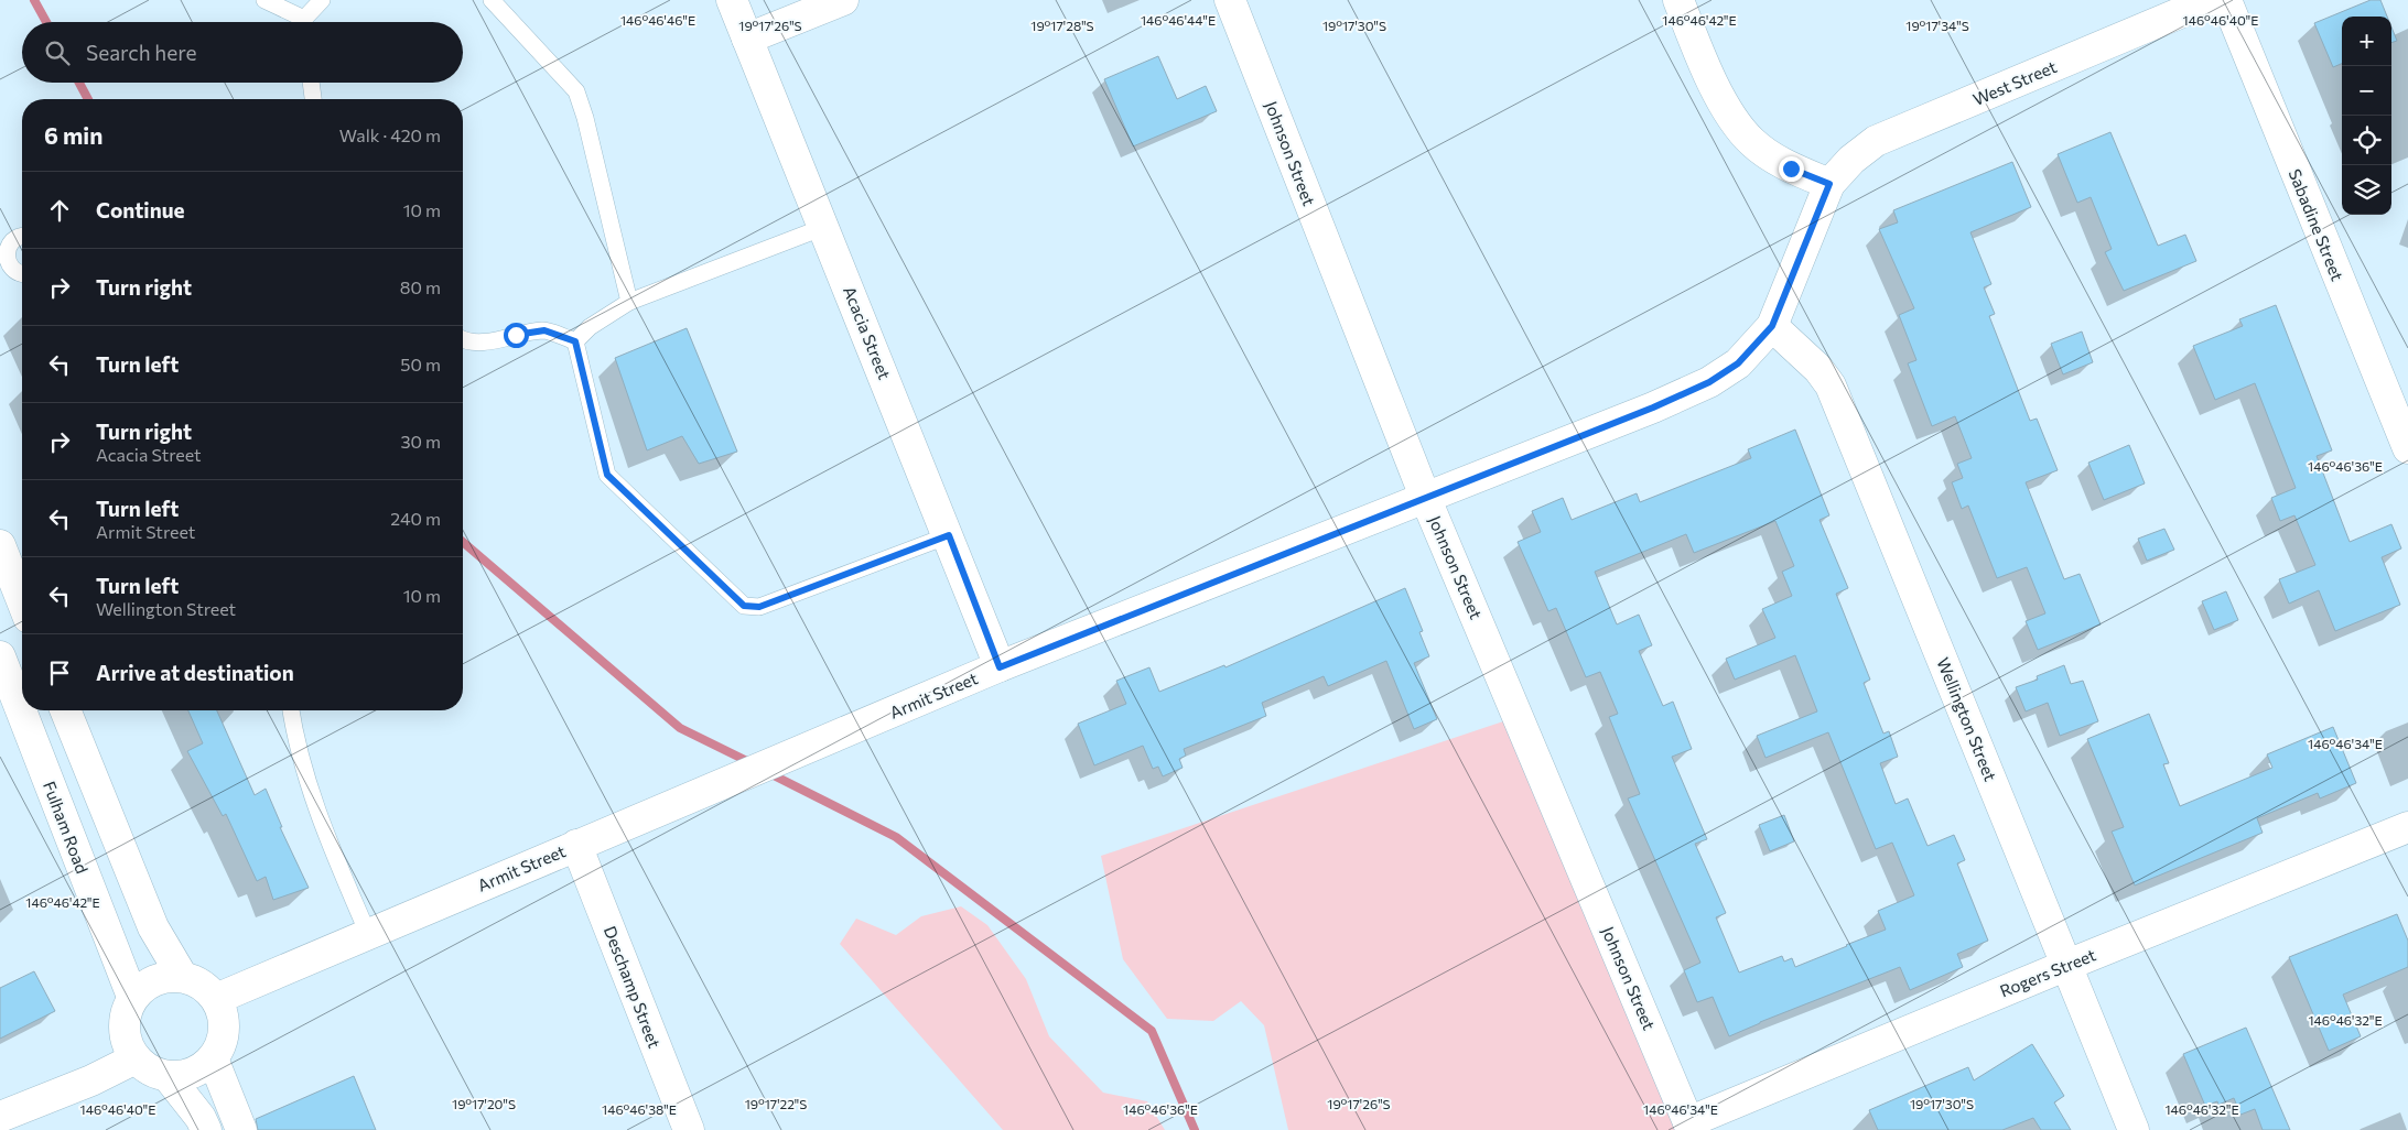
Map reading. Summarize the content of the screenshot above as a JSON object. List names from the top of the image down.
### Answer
{
  "streets": {
    "street": [
      "West Street",
      "Johnson Street",
      "Sabadine Street",
      "Acacia Street",
      "Armit Street",
      "Wellington Street",
      "Fulham Road",
      "Rogers Street",
      "Deschamp Street"
    ]
  },
  "crossings": [
    ["West Street", "Armit Street"],
    ["Johnson Street", "Armit Street"],
    ["Johnson Street", "Rogers Street"],
    ["Acacia Street", "Armit Street"],
    ["Armit Street", "Wellington Street"],
    ["Armit Street", "Fulham Road"],
    ["Armit Street", "Deschamp Street"],
    ["Wellington Street", "Rogers Street"]
  ],
  "page": {
    "map_buttons": ["+", "−"],
    "search": "Search here",
    "heading": ["6 min", "Walk · 420 m"],
    "list": [
      ["Continue", "10 m"],
      ["Turn right", "80 m"],
      ["Turn left", "50 m"],
      ["Turn right", "Acacia Street", "30 m"],
      ["Turn left", "Armit Street", "240 m"],
      ["Turn left", "Wellington Street", "10 m"],
      "Arrive at destination"
    ]
  },
  "coordinates": [
    "146°46'46\"E",
    "146°46'44\"E",
    "146°46'42\"E",
    "146°46'40\"E",
    "19°17'26\"S",
    "19°17'28\"S",
    "19°17'30\"S",
    "19°17'34\"S",
    "146°46'36\"E",
    "146°46'34\"E",
    "146°46'32\"E",
    "19°17'20\"S",
    "19°17'22\"S",
    "146°46'38\"E"
  ]
}
